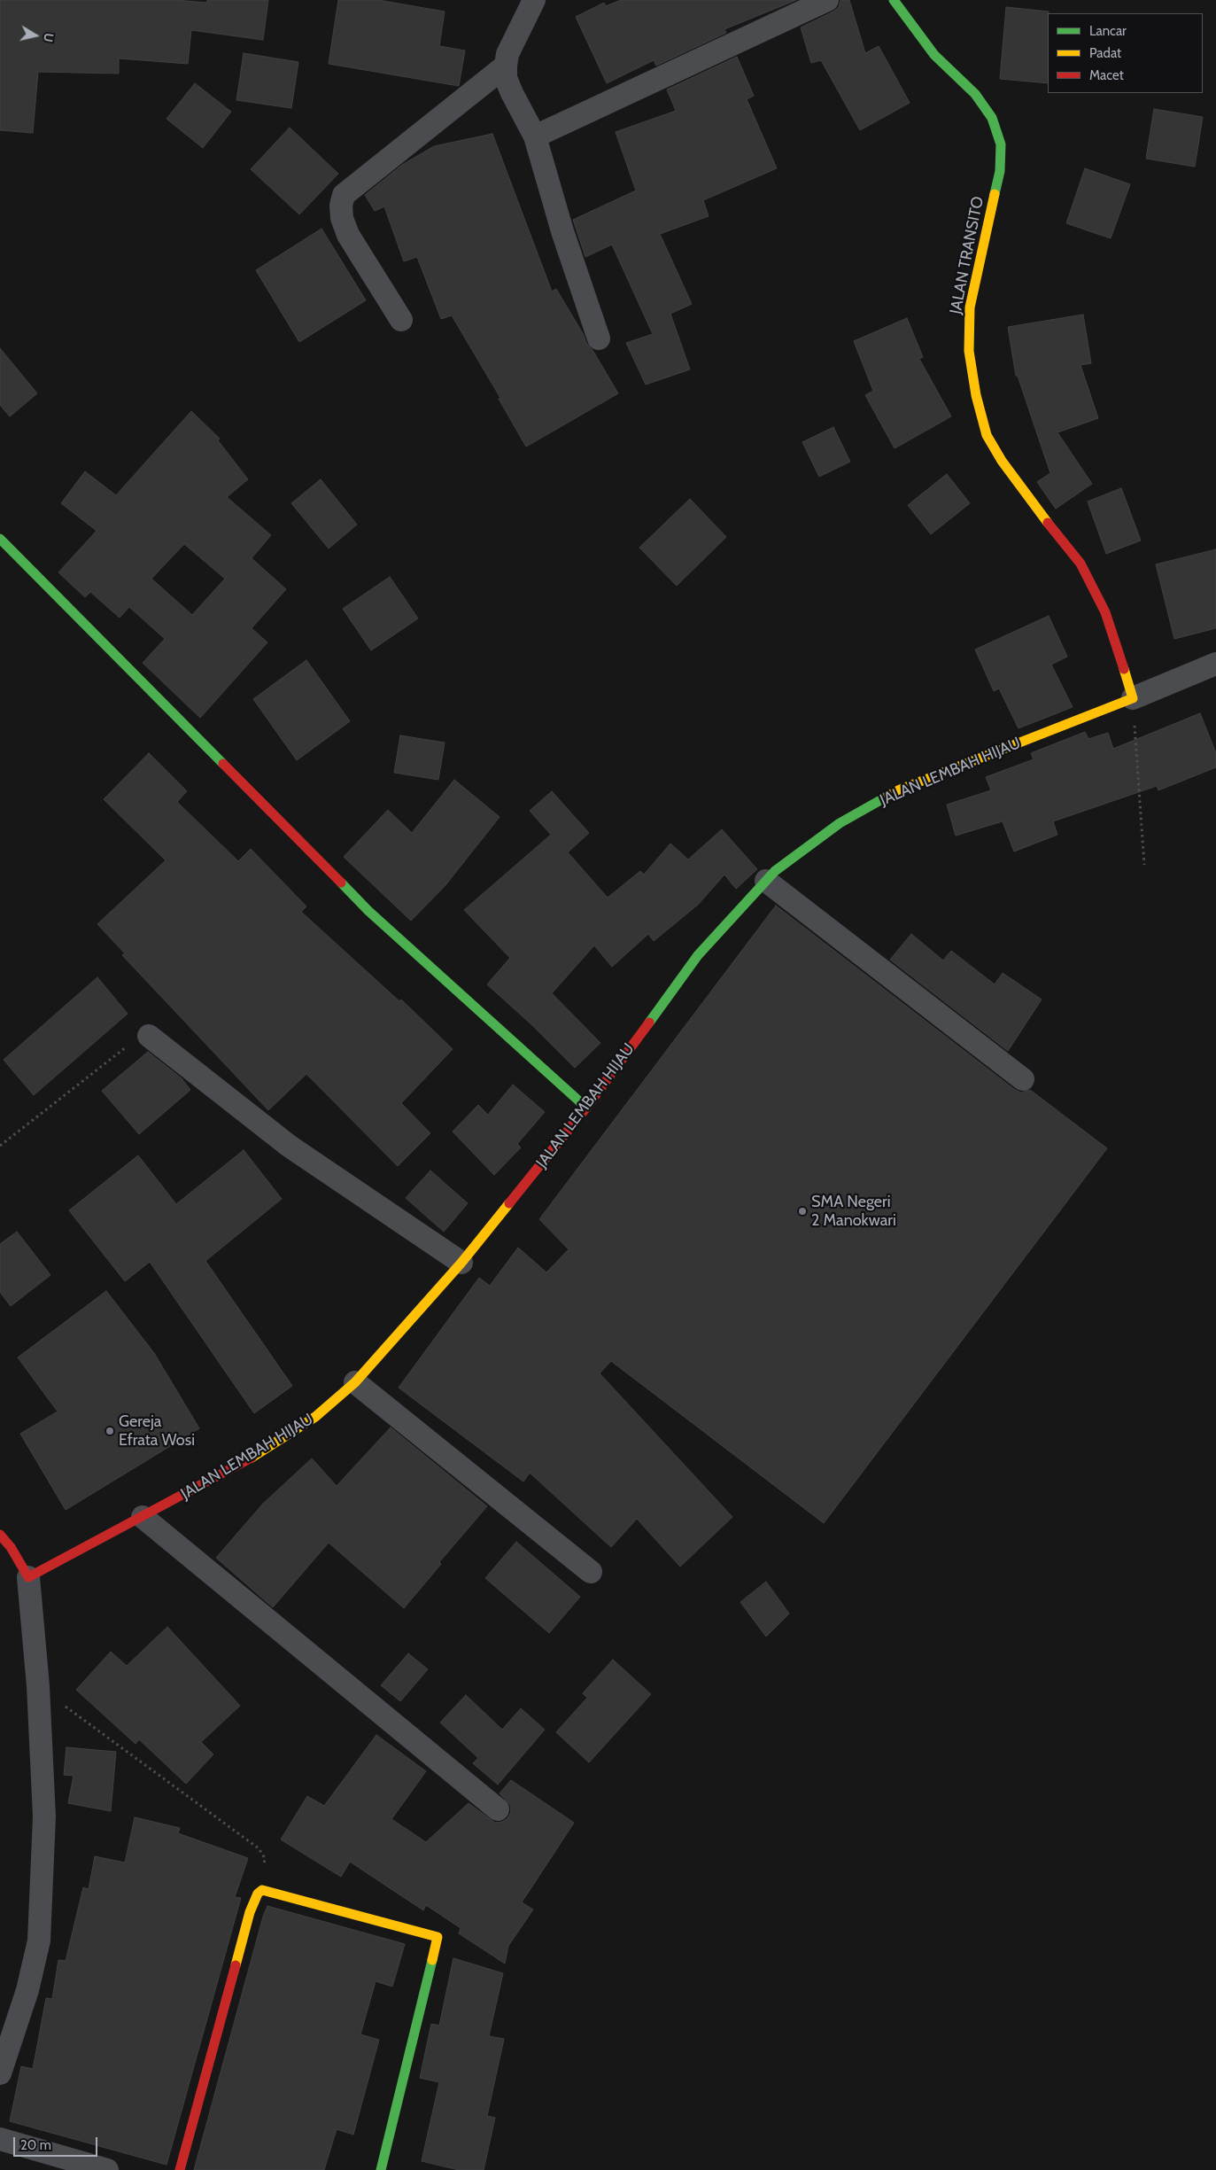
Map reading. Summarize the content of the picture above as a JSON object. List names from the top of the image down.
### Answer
{
  "streets": {
    "street": ["JALAN TRANSITO", "JALAN LEMBAH HIJAU"]
  },
  "crossings": [
    ["JALAN TRANSITO", "JALAN LEMBAH HIJAU"]
  ],
  "places": ["SMA Negeri 2 Manokwari", "Gereja Efrata Wosi"],
  "legend": ["Lancar", "Padat", "Macet"],
  "scale_bar": "20 m",
  "north": "right"
}
